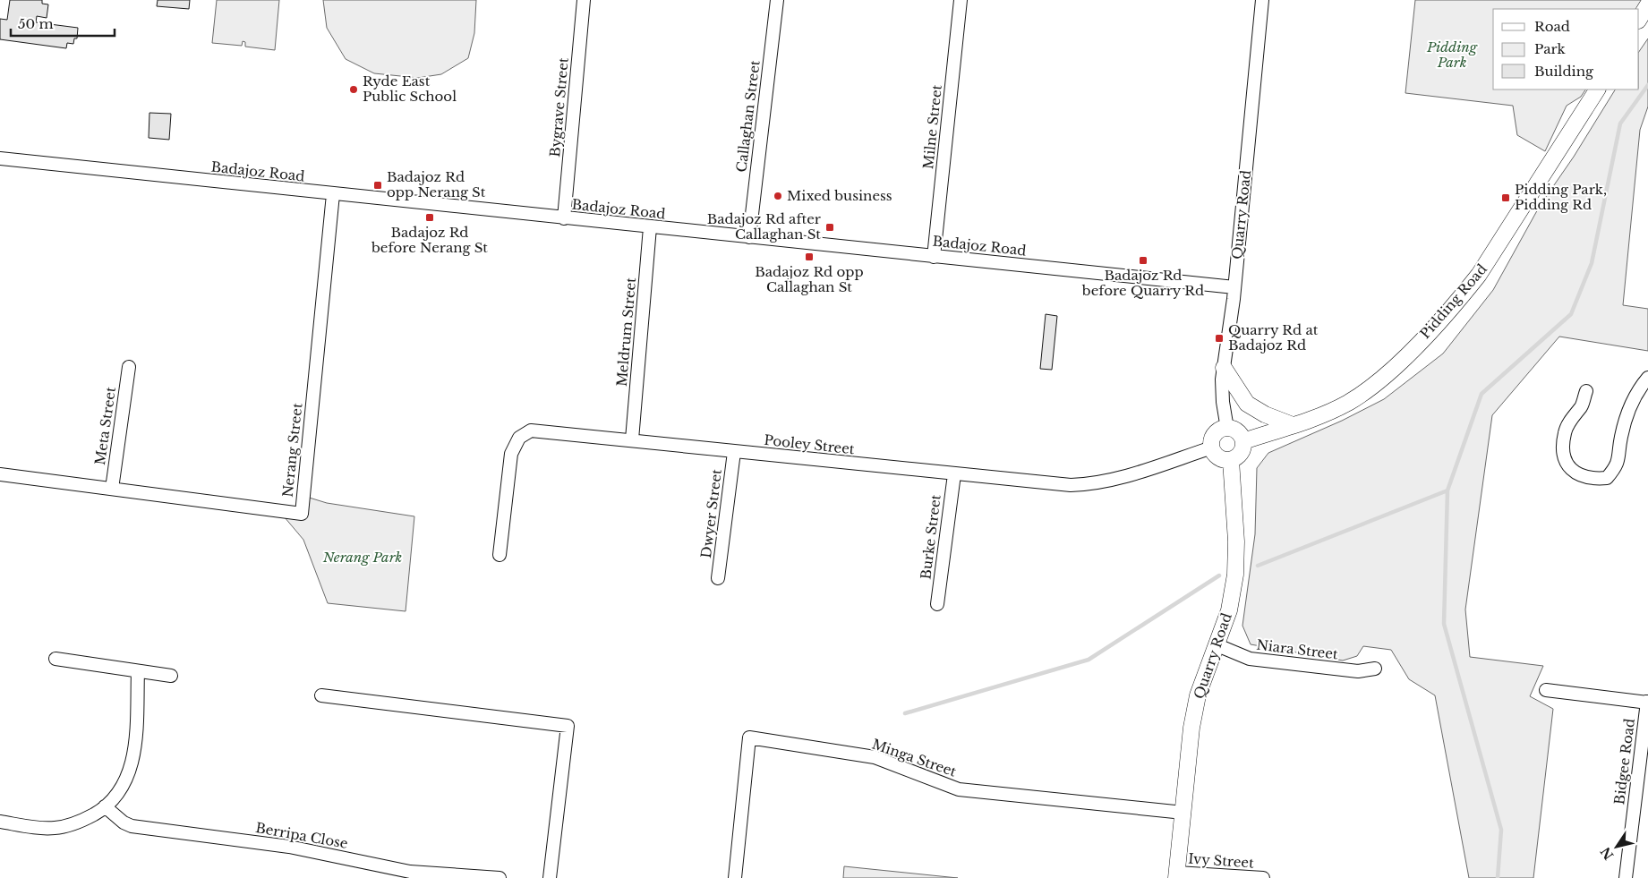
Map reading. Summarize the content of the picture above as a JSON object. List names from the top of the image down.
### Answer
{
  "streets": {
    "street": [
      "Bygrave Street",
      "Callaghan Street",
      "Milne Street",
      "Badajoz Road",
      "Quarry Road",
      "Pidding Road",
      "Meldrum Street",
      "Meta Street",
      "Pooley Street",
      "Nerang Street",
      "Dwyer Street",
      "Burke Street",
      "Niara Street",
      "Minga Street",
      "Bidgee Road",
      "Berripa Close",
      "Ivy Street"
    ]
  },
  "crossings": [
    ["Bygrave Street", "Badajoz Road"],
    ["Callaghan Street", "Badajoz Road"],
    ["Milne Street", "Badajoz Road"],
    ["Badajoz Road", "Quarry Road"],
    ["Badajoz Road", "Meldrum Street"],
    ["Badajoz Road", "Nerang Street"],
    ["Quarry Road", "Pidding Road"],
    ["Quarry Road", "Pooley Street"],
    ["Quarry Road", "Niara Street"],
    ["Quarry Road", "Minga Street"],
    ["Quarry Road", "Ivy Street"],
    ["Pidding Road", "Pooley Street"],
    ["Meldrum Street", "Pooley Street"],
    ["Meta Street", "Nerang Street"],
    ["Pooley Street", "Dwyer Street"],
    ["Pooley Street", "Burke Street"]
  ],
  "parks": ["Pidding Park", "Nerang Park"],
  "places": {
    "other": ["Ryde East Public School", "Mixed business"],
    "transit": [
      "Badajoz Rd opp Nerang St",
      "Pidding Park, Pidding Rd",
      "Badajoz Rd before Nerang St",
      "Badajoz Rd after Callaghan St",
      "Badajoz Rd opp Callaghan St",
      "Badajoz Rd before Quarry Rd",
      "Quarry Rd at Badajoz Rd"
    ]
  },
  "legend": ["Road", "Park", "Building"],
  "scale_bar": "50 m",
  "north": "bottom left"
}
